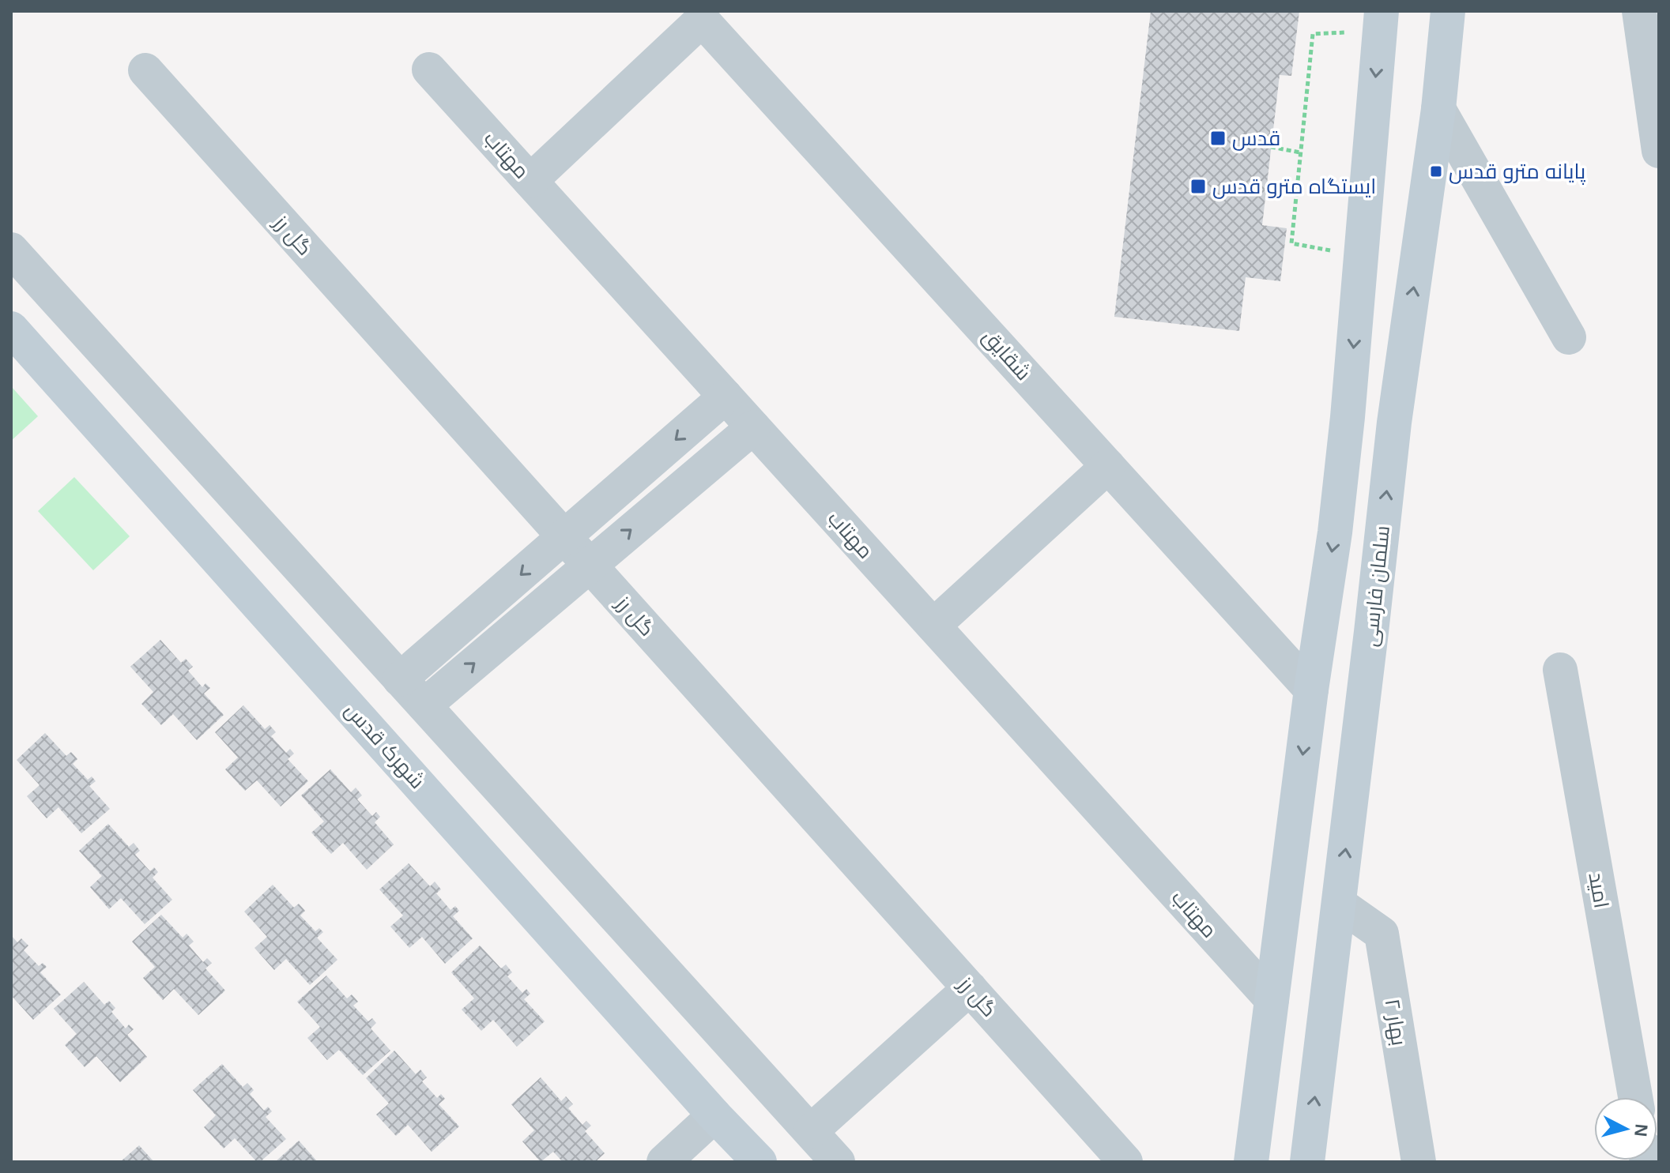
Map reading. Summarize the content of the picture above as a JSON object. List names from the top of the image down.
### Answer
{
  "streets": {
    "main road": ["سلمان فارسی", "شهرک قدس"],
    "street": [
      "مهتاب",
      "گل رز",
      "شقايق",
      "امید",
      "بهار ۲"
    ]
  },
  "crossings": [
    ["مهتاب", "شقايق"],
    ["سلمان فارسی", "بهار ۲"]
  ],
  "places": {
    "transit": ["قدس", "پایانه مترو قدس", "ایستگاه مترو قدس"]
  },
  "north": "right"
}
